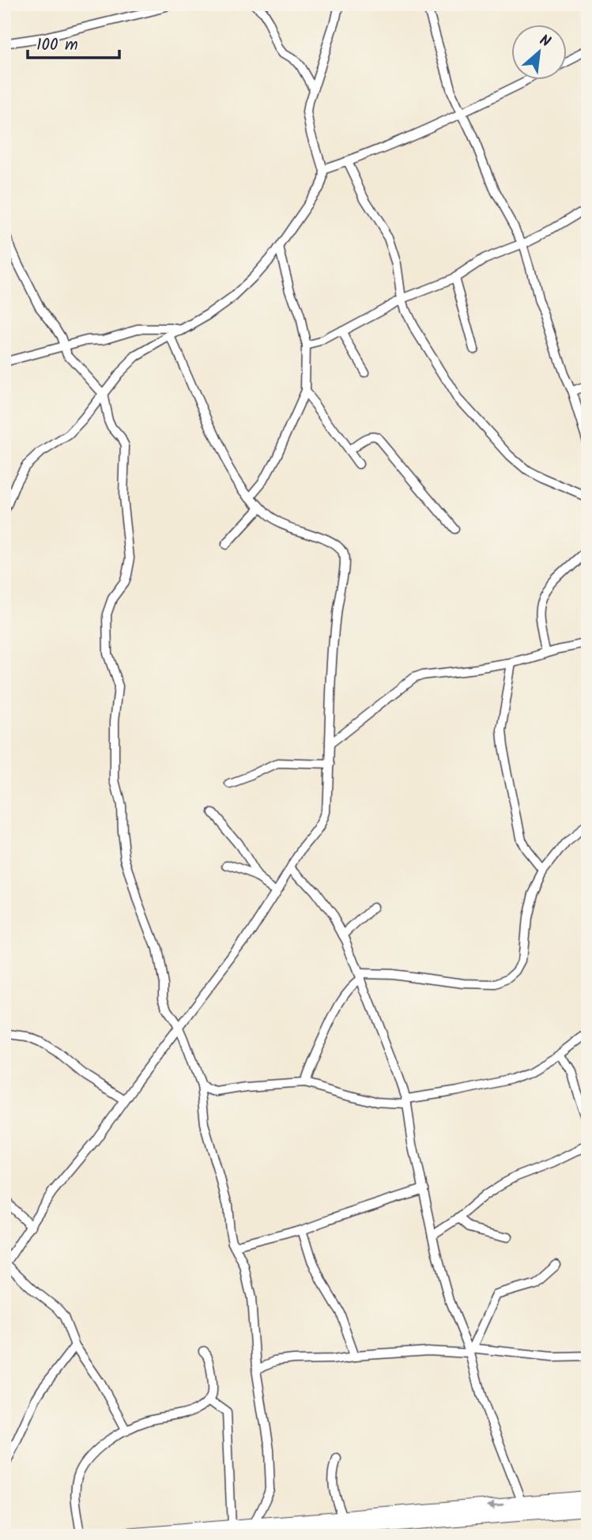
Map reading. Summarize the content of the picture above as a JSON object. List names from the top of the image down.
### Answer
{
  "scale_bar": "100 m",
  "north": "top right"
}
